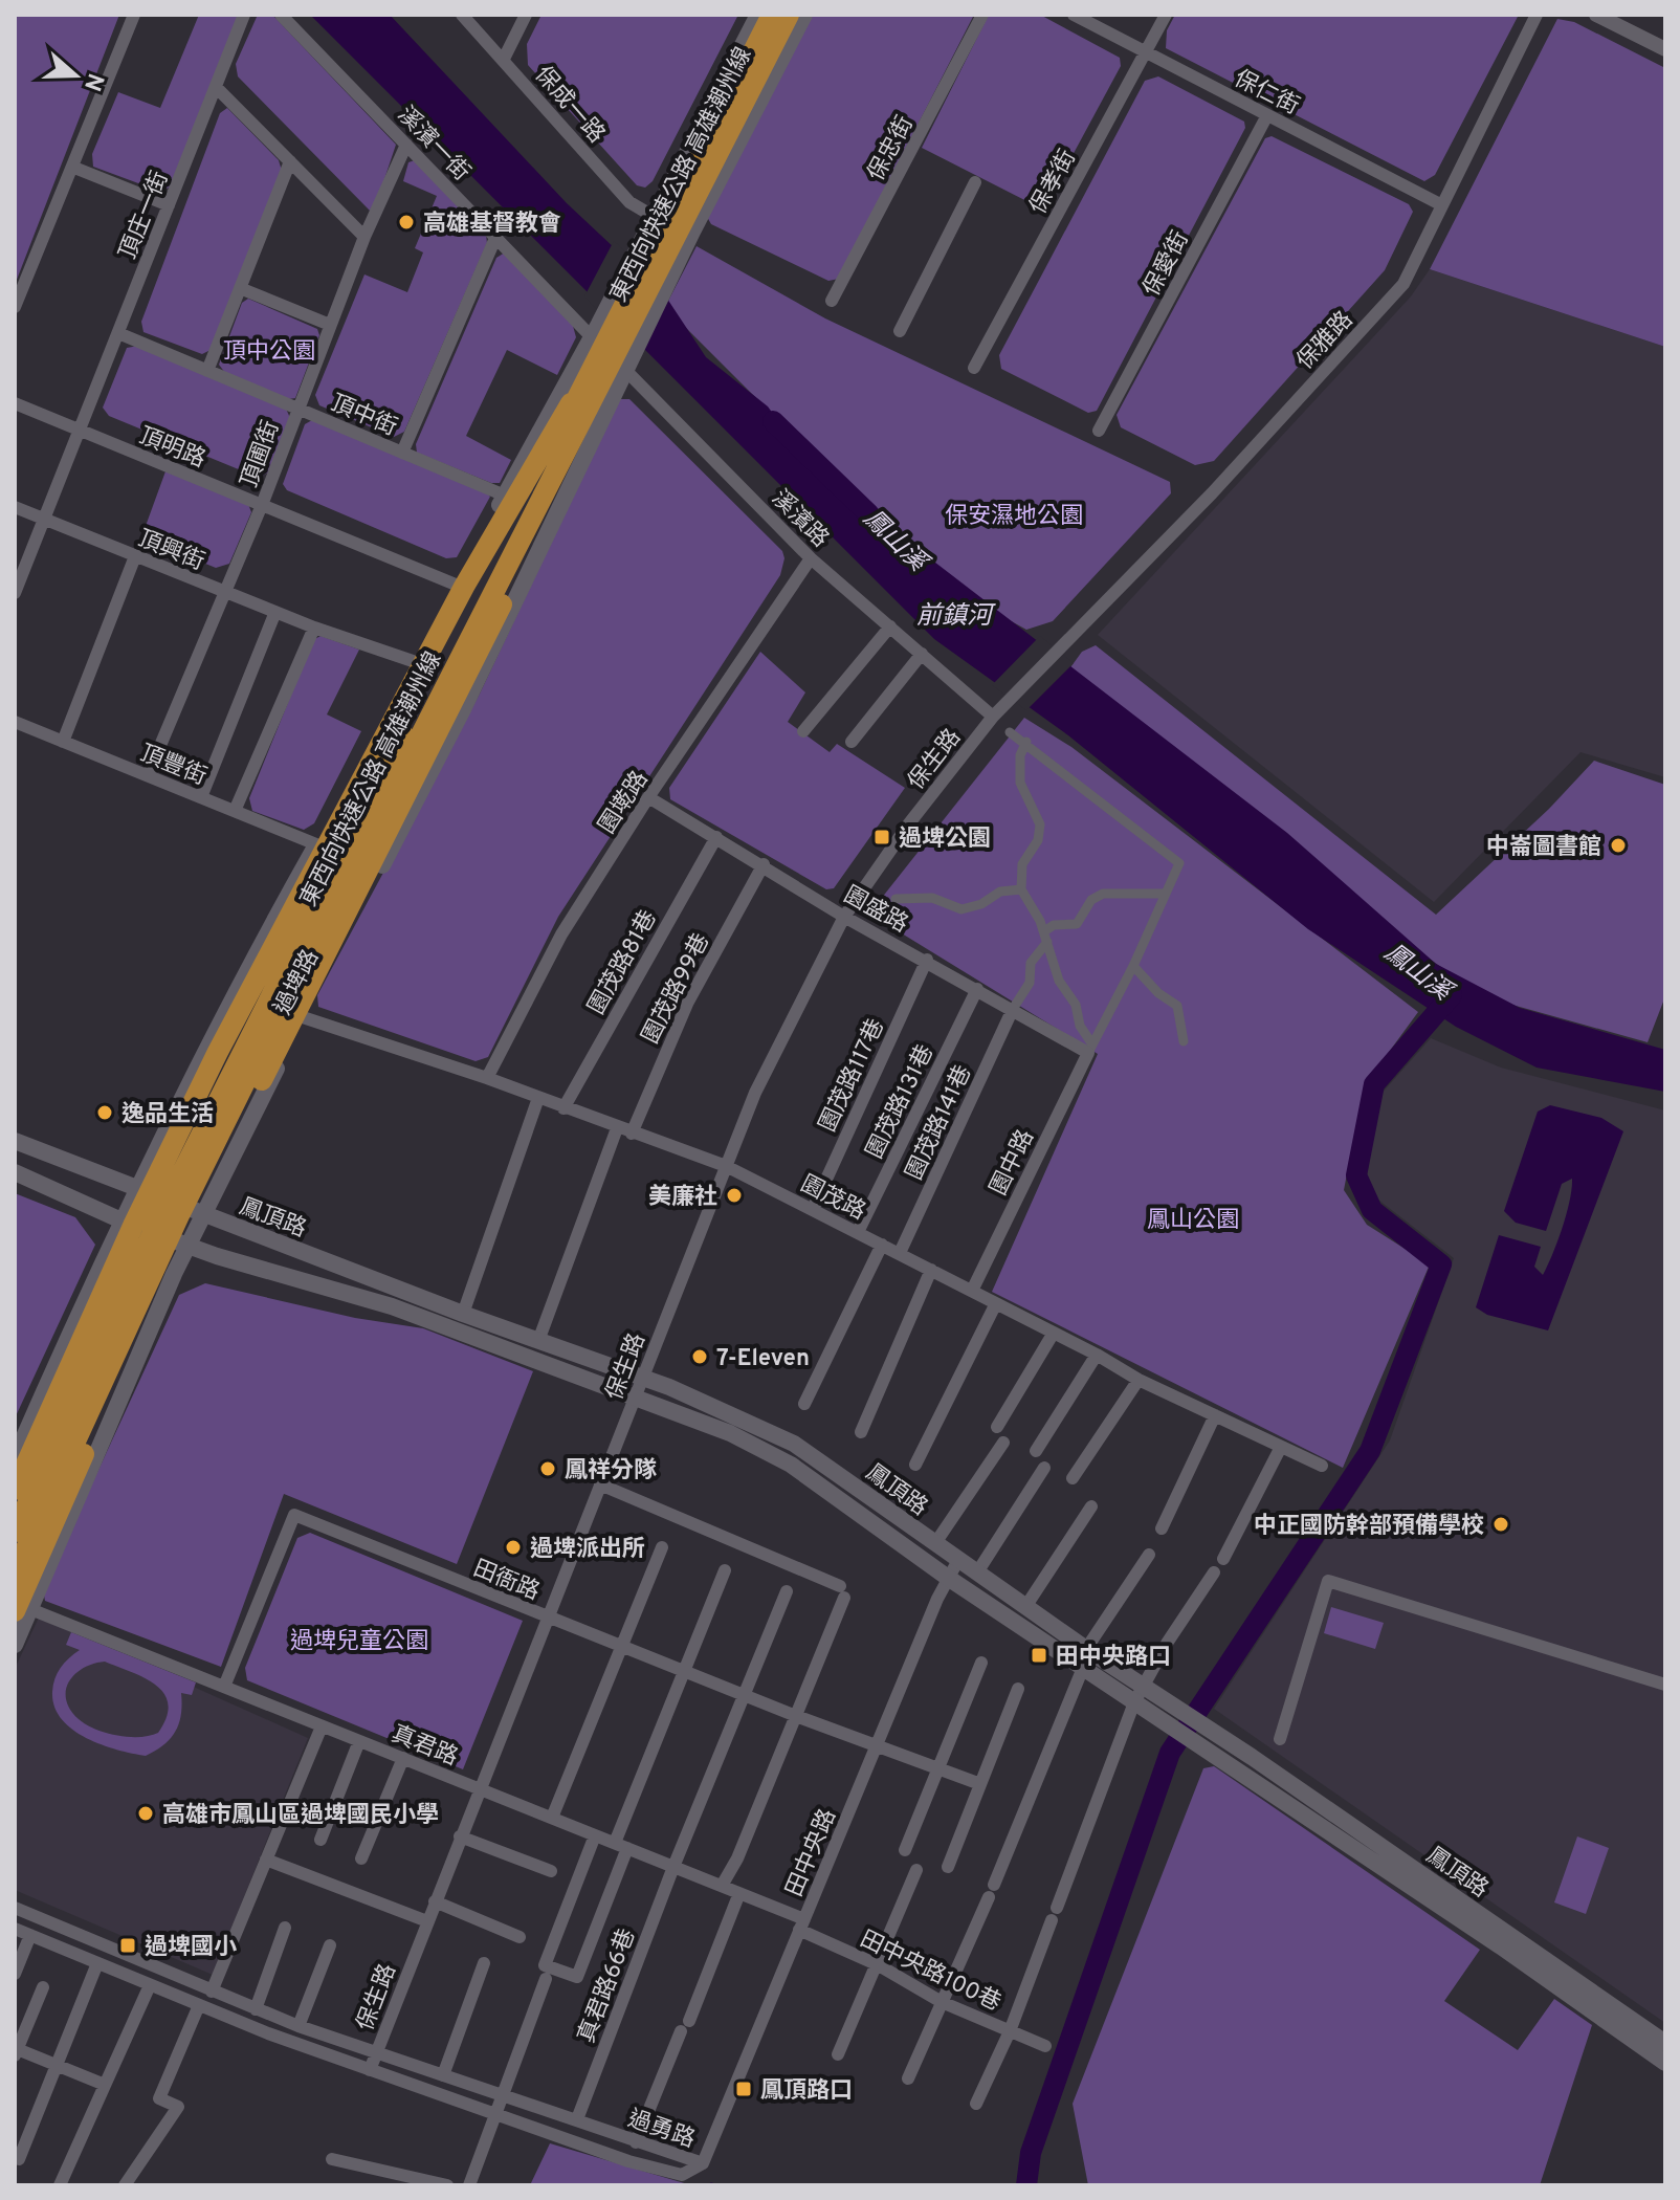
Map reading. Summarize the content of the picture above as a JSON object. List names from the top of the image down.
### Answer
{
  "streets": {
    "highway": ["東西向快速公路 高雄潮州線"],
    "main road": ["過埤路", "鳳頂路"],
    "street": [
      "保仁街",
      "保成一路",
      "溪濱一街",
      "保忠街",
      "保孝街",
      "頂庄一街",
      "保愛街",
      "保雅路",
      "頂中街",
      "頂明路",
      "頂圃街",
      "溪濱路",
      "頂興街",
      "保生路",
      "頂豐街",
      "園墘路",
      "園盛路",
      "園茂路81巷",
      "園茂路99巷",
      "園茂路117巷",
      "園茂路131巷",
      "園茂路141巷",
      "園中路",
      "園茂路",
      "田衙路",
      "真君路",
      "田中央路",
      "田中央路100巷",
      "真君路66巷",
      "過勇路"
    ]
  },
  "crossings": [
    ["保仁街", "保孝街"],
    ["保仁街", "保愛街"],
    ["保仁街", "保雅路"],
    ["保成一路", "過埤路"],
    ["溪濱一街", "頂圃街"],
    ["溪濱一街", "溪濱路"],
    ["溪濱一街", "過埤路"],
    ["東西向快速公路 高雄潮州線", "溪濱路"],
    ["東西向快速公路 高雄潮州線", "過埤路"],
    ["頂庄一街", "頂中街"],
    ["頂庄一街", "頂明路"],
    ["頂庄一街", "頂興街"],
    ["保雅路", "溪濱路"],
    ["保雅路", "保生路"],
    ["頂中街", "頂圃街"],
    ["頂中街", "過埤路"],
    ["頂明路", "頂圃街"],
    ["頂明路", "過埤路"],
    ["頂圃街", "頂興街"],
    ["頂圃街", "頂豐街"],
    ["溪濱路", "保生路"],
    ["溪濱路", "園墘路"],
    ["溪濱路", "過埤路"],
    ["頂興街", "過埤路"],
    ["保生路", "園盛路"],
    ["保生路", "園茂路"],
    ["保生路", "鳳頂路"],
    ["保生路", "田衙路"],
    ["保生路", "真君路"],
    ["保生路", "過勇路"],
    ["頂豐街", "過埤路"],
    ["園墘路", "園盛路"],
    ["園墘路", "園茂路"],
    ["園盛路", "園茂路81巷"],
    ["園盛路", "園茂路99巷"],
    ["園盛路", "園茂路117巷"],
    ["園盛路", "園茂路131巷"],
    ["園盛路", "園茂路141巷"],
    ["園盛路", "園中路"],
    ["園茂路81巷", "園茂路"],
    ["過埤路", "園茂路"],
    ["過埤路", "鳳頂路"],
    ["園茂路99巷", "園茂路"],
    ["園茂路117巷", "園茂路"],
    ["園茂路131巷", "園茂路"],
    ["園茂路141巷", "園茂路"],
    ["園中路", "園茂路"],
    ["鳳頂路", "田中央路"],
    ["田衙路", "真君路"],
    ["田衙路", "田中央路"],
    ["田衙路", "真君路66巷"],
    ["真君路", "田中央路"],
    ["真君路", "田中央路100巷"],
    ["真君路", "真君路66巷"],
    ["田中央路", "田中央路100巷"],
    ["田中央路", "過勇路"],
    ["真君路66巷", "過勇路"]
  ],
  "water": ["鳳山溪", "前鎮河"],
  "parks": [
    "頂中公園",
    "保安濕地公園",
    "鳳山公園",
    "過埤兒童公園"
  ],
  "places": {
    "other": [
      "高雄基督教會",
      "中崙圖書館",
      "逸品生活",
      "美廉社",
      "7-Eleven",
      "鳳祥分隊",
      "中正國防幹部預備學校",
      "過埤派出所",
      "高雄市鳳山區過埤國民小學"
    ],
    "transit": [
      "過埤公園",
      "田中央路口",
      "過埤國小",
      "鳳頂路口"
    ]
  },
  "north": "right"
}
